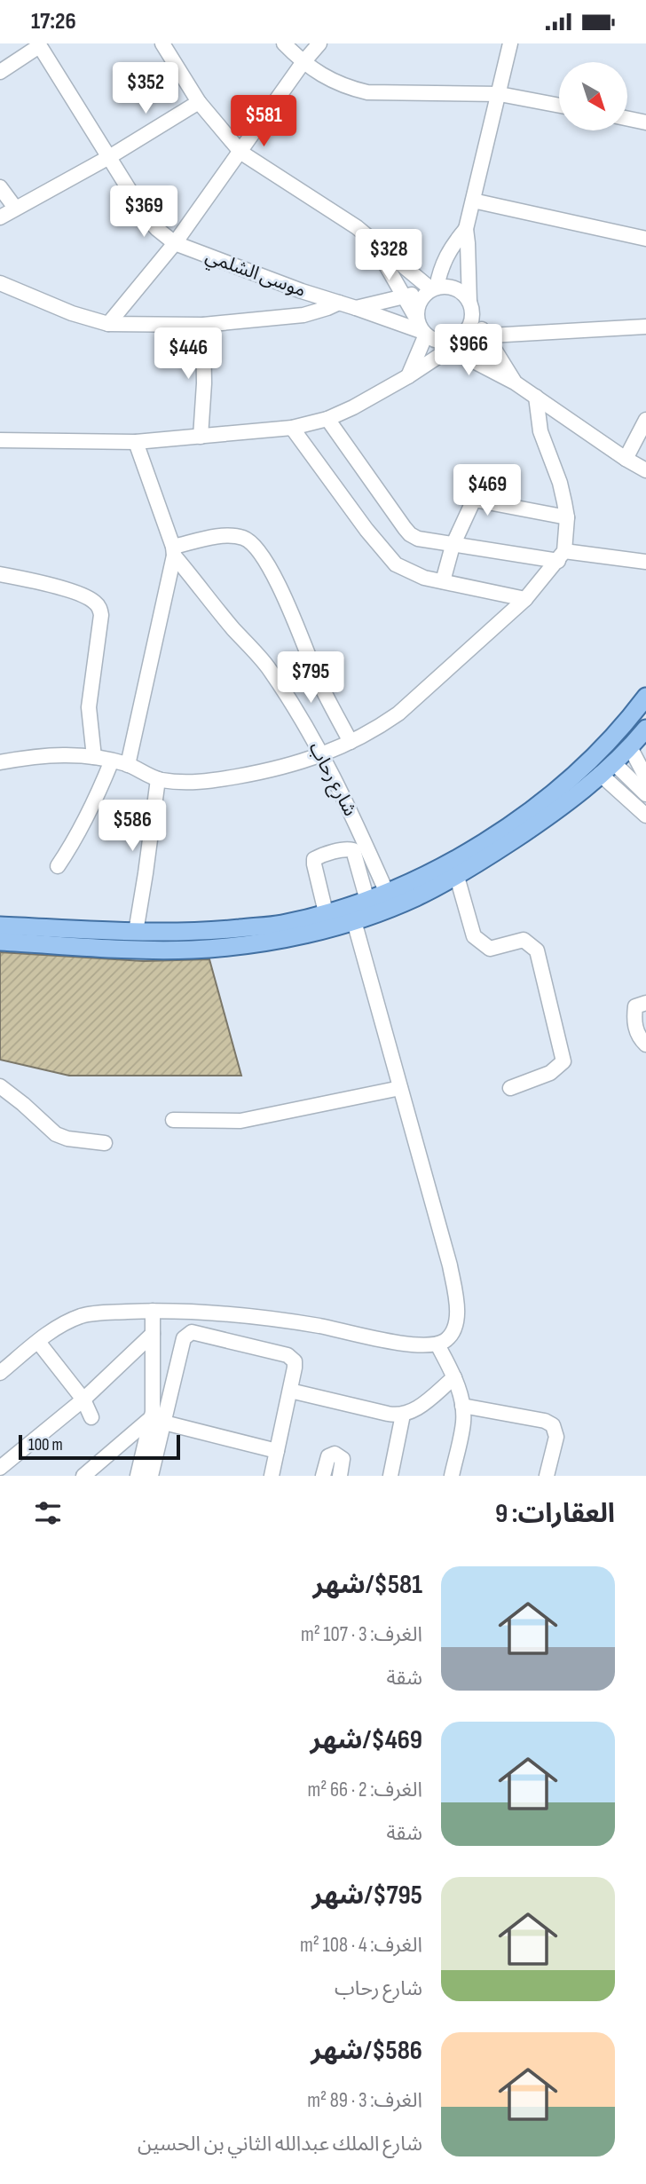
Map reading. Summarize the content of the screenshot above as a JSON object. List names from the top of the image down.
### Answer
{
  "streets": {
    "street": ["موسى الشلمي", "شارع رحاب"]
  },
  "scale_bar": "100 m",
  "north": "bottom right",
  "page": {
    "status": "17:26",
    "price": [
      "$352",
      "$581",
      "$369",
      "$328",
      "$966",
      "$446",
      "$469",
      "$795",
      "$586"
    ],
    "scale": "100 m",
    "heading": "العقارات: 9",
    "list": [
      {
        "name": "$581/شهر",
        "note": "الغرف: 3 · 107 m² · شقة"
      },
      {
        "name": "$469/شهر",
        "note": "الغرف: 2 · 66 m² · شقة"
      },
      {
        "name": "$795/شهر",
        "note": "الغرف: 4 · 108 m² · شارع رحاب"
      },
      {
        "name": "$586/شهر",
        "note": "الغرف: 3 · 89 m² · شارع الملك عبدالله الثاني بن الحسين"
      }
    ]
  }
}
